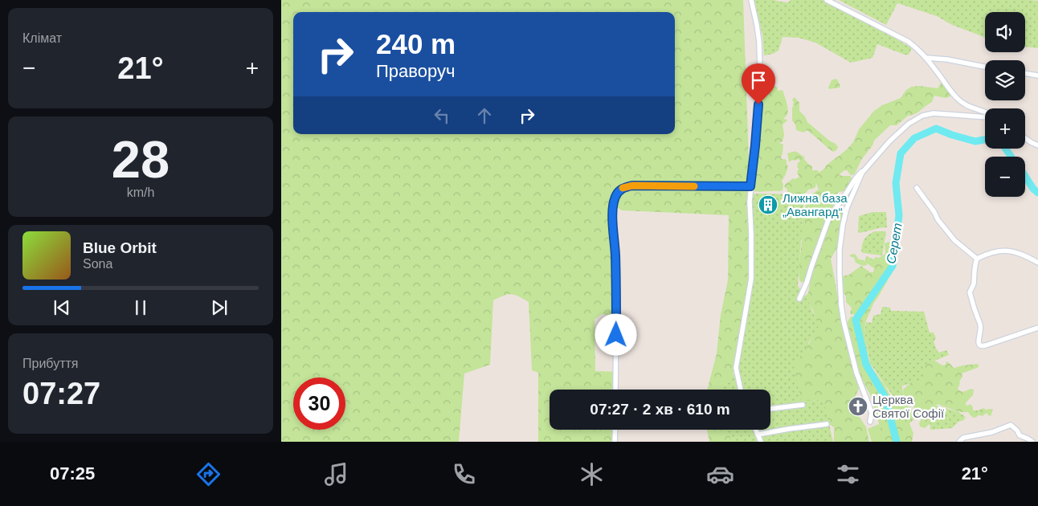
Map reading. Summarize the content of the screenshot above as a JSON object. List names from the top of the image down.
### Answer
{
  "water": ["Серет"],
  "places": {
    "building": ["Лижна база „Авангард“"],
    "church": ["Церква Святої Софії"]
  },
  "page": {
    "tile": [
      "Клімат",
      ["28", "km/h"],
      ["Прибуття", "07:27"]
    ],
    "map_buttons": ["+", "−"],
    "turn": ["240 m", "Праворуч"],
    "heat": ["−", "21°", "+"],
    "song": ["Blue Orbit", "Sona"],
    "limit": "30",
    "trip": "07:27 · 2 хв · 610 m",
    "tabs": ["07:25", "21°"]
  }
}
